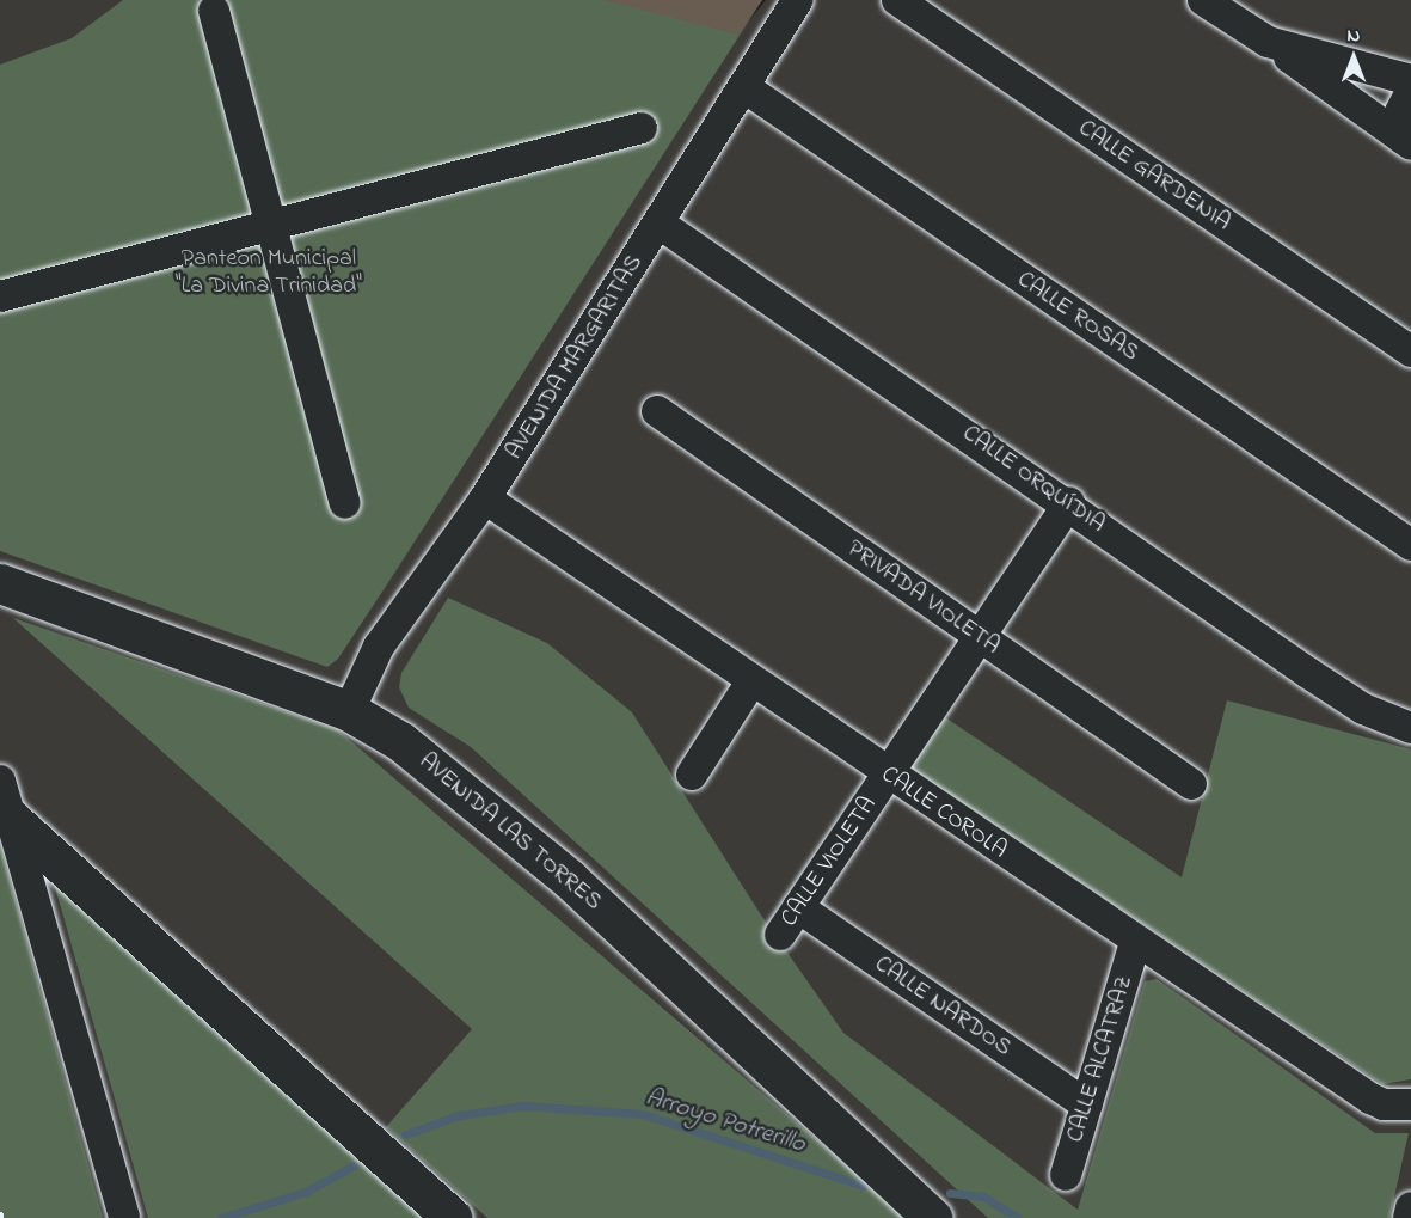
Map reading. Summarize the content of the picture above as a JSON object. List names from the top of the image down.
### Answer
{
  "streets": {
    "street": [
      "CALLE GARDENIA",
      "CALLE ROSAS",
      "AVENIDA MARGARITAS",
      "CALLE ORQUÍDIA",
      "PRIVADA VIOLETA",
      "CALLE COROLA",
      "AVENIDA LAS TORRES",
      "CALLE VIOLETA",
      "CALLE NARDOS",
      "CALLE ALCATRAZ"
    ]
  },
  "crossings": [
    ["CALLE ROSAS", "AVENIDA MARGARITAS"],
    ["AVENIDA MARGARITAS", "CALLE ORQUÍDIA"],
    ["AVENIDA MARGARITAS", "CALLE COROLA"],
    ["AVENIDA MARGARITAS", "AVENIDA LAS TORRES"],
    ["CALLE ORQUÍDIA", "CALLE VIOLETA"],
    ["PRIVADA VIOLETA", "CALLE VIOLETA"],
    ["CALLE COROLA", "CALLE VIOLETA"],
    ["CALLE COROLA", "CALLE ALCATRAZ"],
    ["CALLE VIOLETA", "CALLE NARDOS"],
    ["CALLE NARDOS", "CALLE ALCATRAZ"]
  ],
  "water": ["Arroyo Potrerillo"],
  "parks": ["Panteon Municipal \"La Divina Trinidad\""],
  "north": "top"
}
